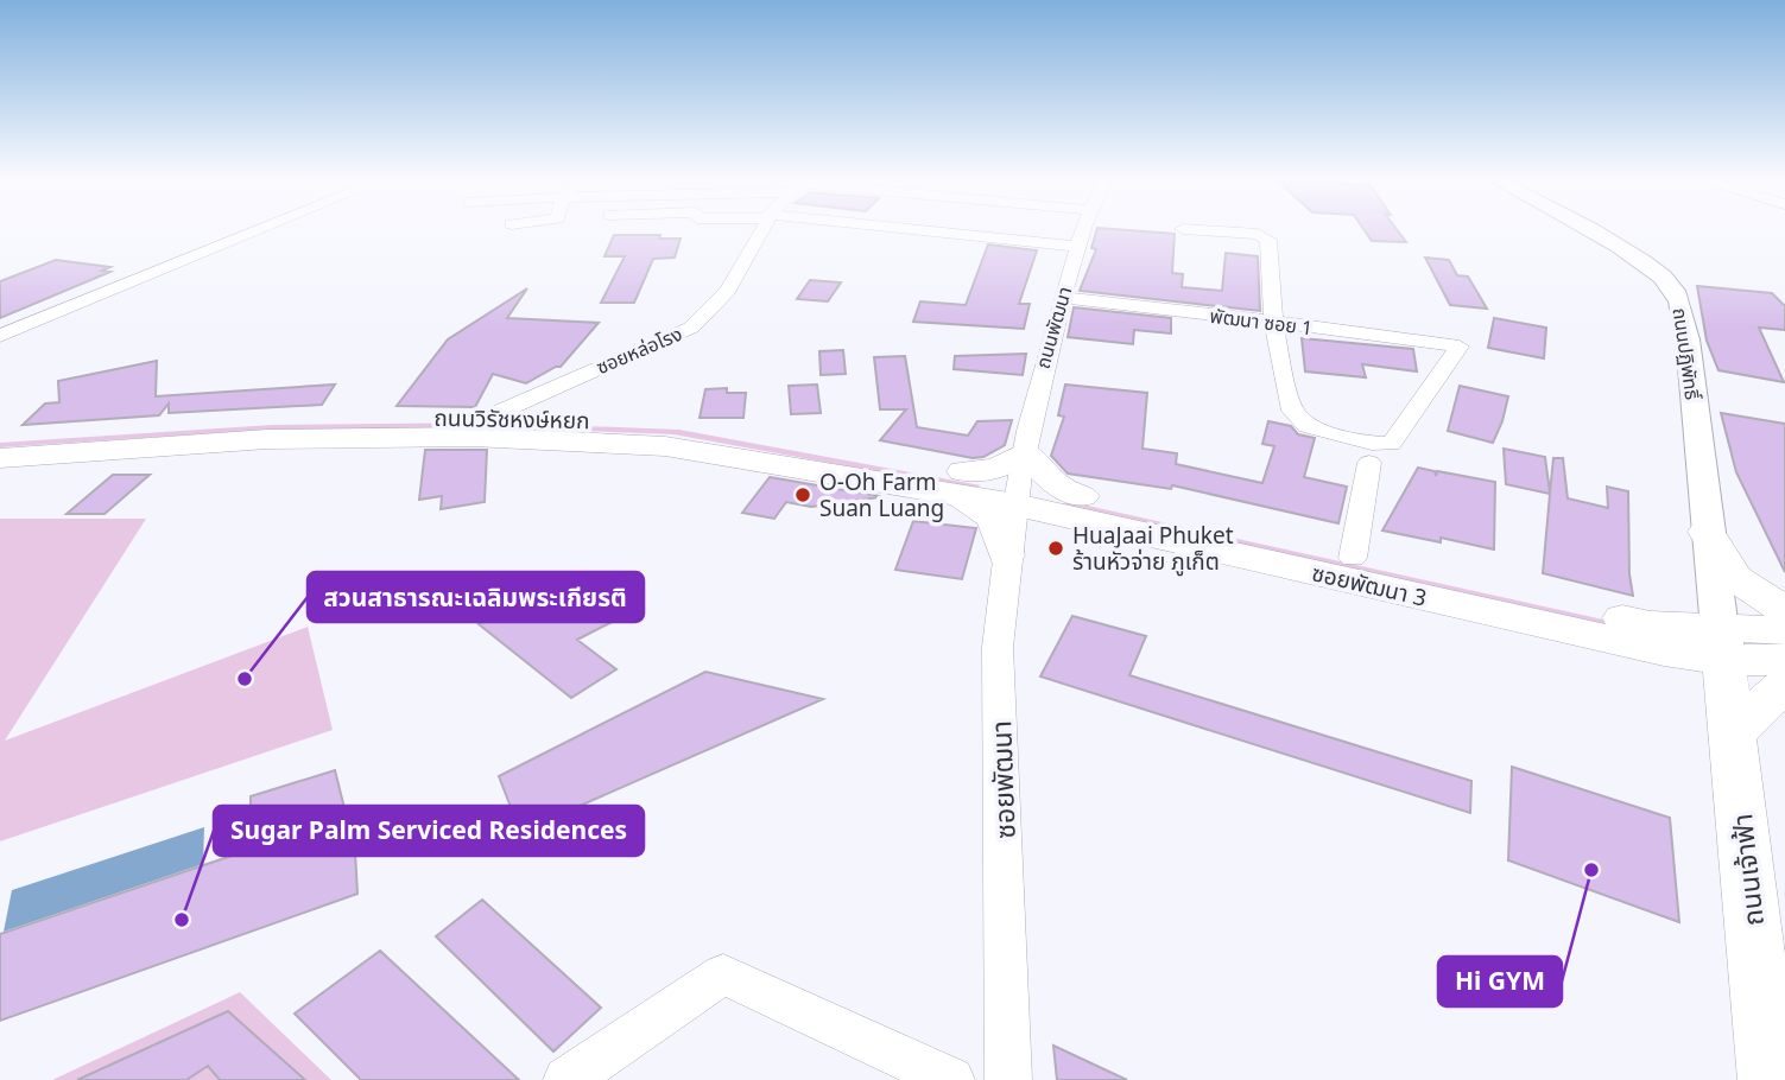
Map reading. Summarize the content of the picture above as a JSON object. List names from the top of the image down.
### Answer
{
  "streets": {
    "main road": ["ถนนวิรัชหงษ์หยก", "ซอยพัฒนา 3", "ถนนเจ้าฟ้า"],
    "street": [
      "พัฒนา ซอย 1",
      "ถนนพัฒนา",
      "ซอยหล่อโรง",
      "ถนนปฏิพัทธิ์",
      "ซอยพัฒนา"
    ]
  },
  "crossings": [
    ["พัฒนา ซอย 1", "ถนนพัฒนา"],
    ["ถนนพัฒนา", "ถนนวิรัชหงษ์หยก"],
    ["ถนนพัฒนา", "ซอยพัฒนา 3"],
    ["ถนนพัฒนา", "ซอยพัฒนา"],
    ["ซอยหล่อโรง", "ถนนวิรัชหงษ์หยก"],
    ["ถนนปฏิพัทธิ์", "ซอยพัฒนา 3"],
    ["ถนนปฏิพัทธิ์", "ถนนเจ้าฟ้า"],
    ["ถนนวิรัชหงษ์หยก", "ซอยพัฒนา 3"],
    ["ถนนวิรัชหงษ์หยก", "ซอยพัฒนา"],
    ["ซอยพัฒนา 3", "ซอยพัฒนา"],
    ["ซอยพัฒนา 3", "ถนนเจ้าฟ้า"]
  ],
  "places": [
    "O-Oh Farm Suan Luang",
    "HuaJaai Phuket ร้านหัวจ่าย ภูเก็ต",
    "สวนสาธารณะเฉลิมพระเกียรติ",
    "Hi GYM",
    "Sugar Palm Serviced Residences"
  ]
}
